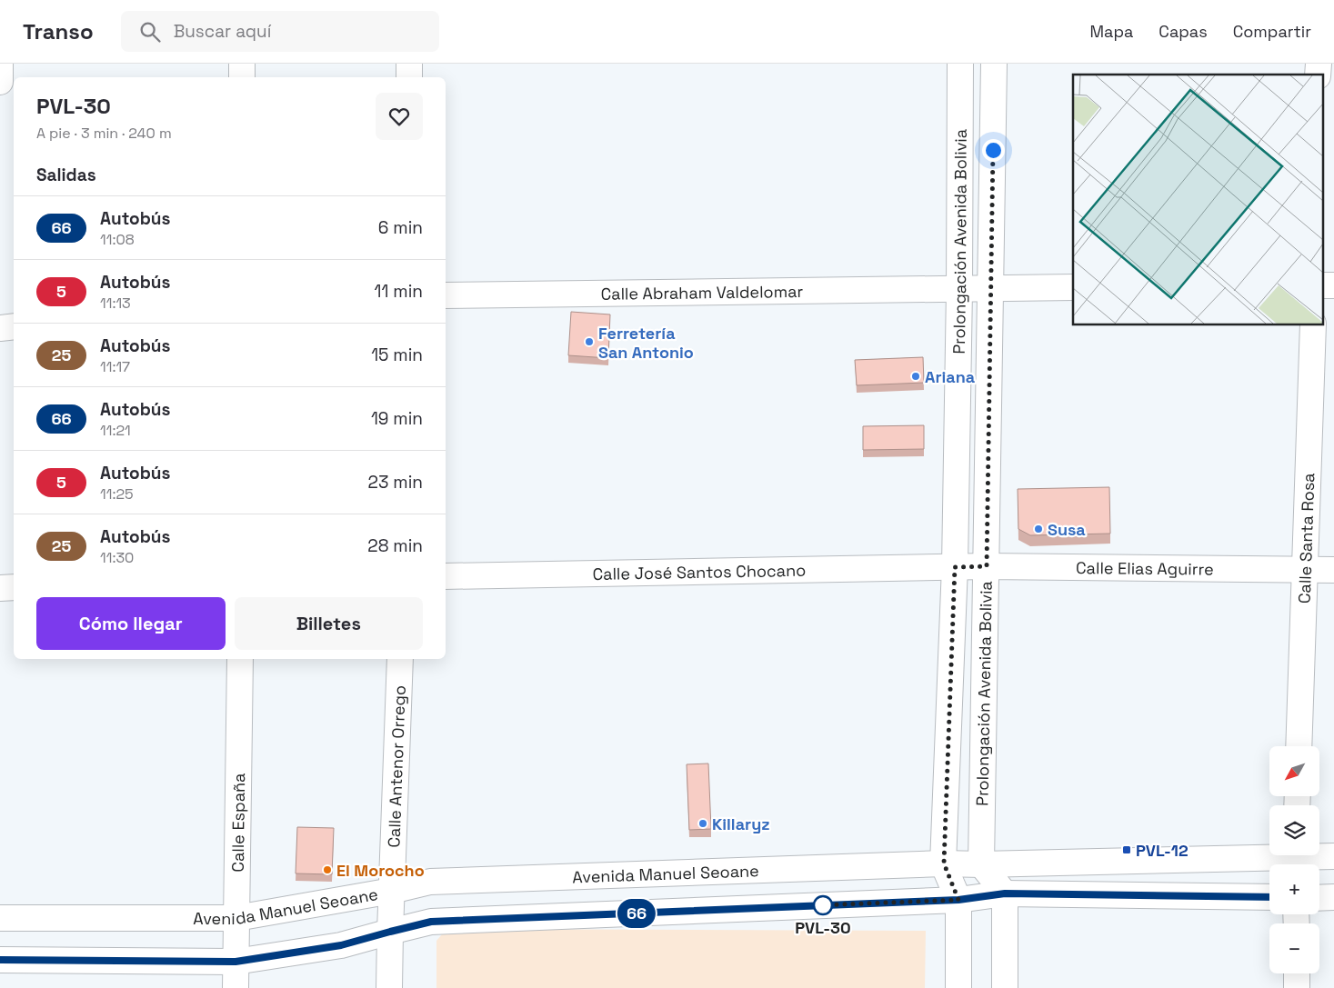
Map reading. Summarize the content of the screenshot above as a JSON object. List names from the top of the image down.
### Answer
{
  "streets": {
    "street": [
      "Prolongación Avenida Bolivia",
      "Calle Abraham Valdelomar",
      "Calle Santa Rosa",
      "Calle Elias Aguirre",
      "Calle José Santos Chocano",
      "Calle Antenor Orrego",
      "Calle España",
      "Avenida Manuel Seoane"
    ]
  },
  "crossings": [
    ["Prolongación Avenida Bolivia", "Calle Abraham Valdelomar"],
    ["Prolongación Avenida Bolivia", "Calle Elias Aguirre"],
    ["Prolongación Avenida Bolivia", "Calle José Santos Chocano"],
    ["Prolongación Avenida Bolivia", "Avenida Manuel Seoane"],
    ["Calle Santa Rosa", "Calle Elias Aguirre"],
    ["Calle Elias Aguirre", "Calle José Santos Chocano"],
    ["Calle Antenor Orrego", "Avenida Manuel Seoane"],
    ["Calle España", "Avenida Manuel Seoane"]
  ],
  "places": {
    "other": [
      "Ferretería San Antonio",
      "Ariana",
      "Susa",
      "Killaryz",
      "El Morocho",
      "PVL-30"
    ],
    "transit": ["PVL-12"]
  },
  "lines": ["bus line 66"],
  "north": "bottom left",
  "page": {
    "header": "Transo",
    "search": "Buscar aquí",
    "nav": ["Mapa", "Capas", "Compartir"],
    "on_map": "66",
    "heading": [
      ["PVL-30", "A pie · 3 min · 240 m"],
      "Salidas"
    ],
    "list": [
      {
        "mark": "66",
        "name": "Autobús",
        "note": "11:08",
        "value": "6 min"
      },
      {
        "mark": "5",
        "name": "Autobús",
        "note": "11:13",
        "value": "11 min"
      },
      {
        "mark": "25",
        "name": "Autobús",
        "note": "11:17",
        "value": "15 min"
      },
      {
        "mark": "66",
        "name": "Autobús",
        "note": "11:21",
        "value": "19 min"
      },
      {
        "mark": "5",
        "name": "Autobús",
        "note": "11:25",
        "value": "23 min"
      },
      {
        "mark": "25",
        "name": "Autobús",
        "note": "11:30",
        "value": "28 min"
      }
    ],
    "buttons": ["Cómo llegar", "Billetes"],
    "map_buttons": ["+", "−"]
  }
}
